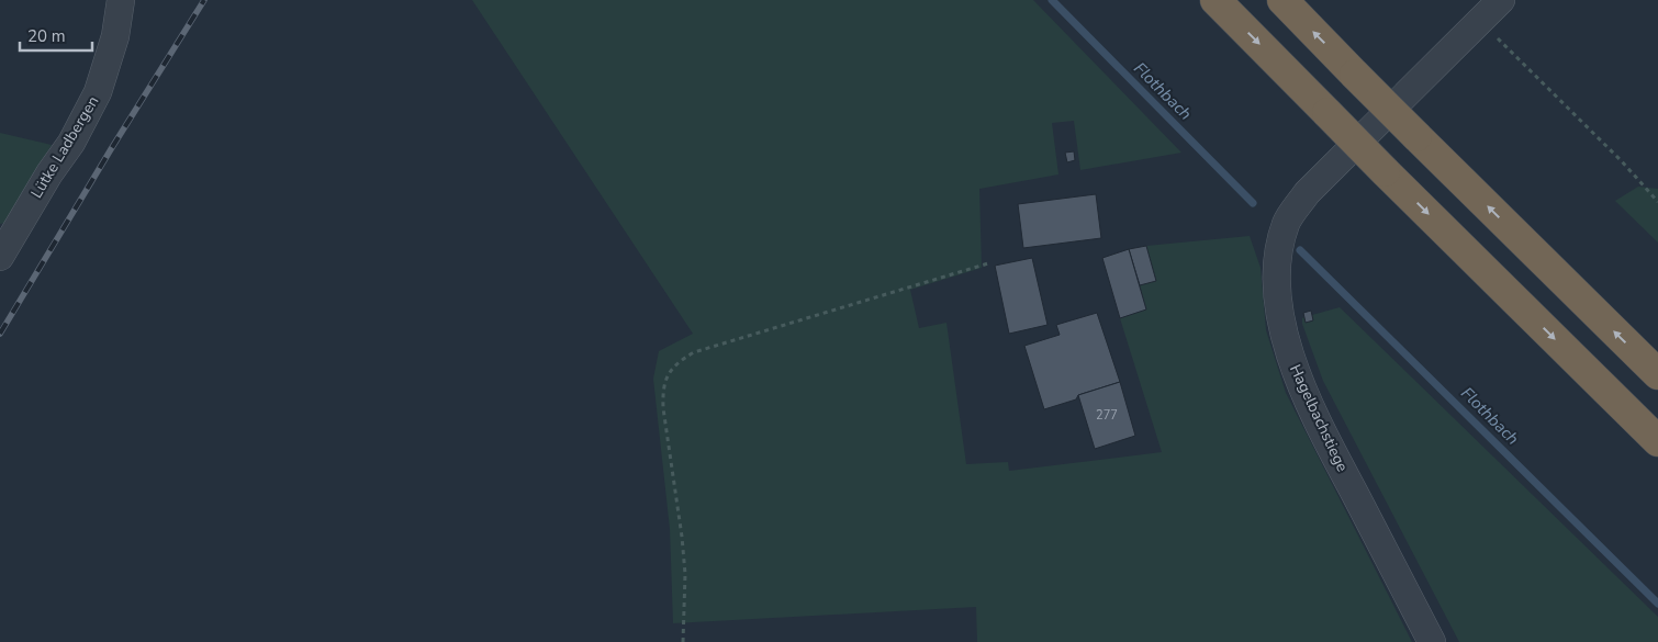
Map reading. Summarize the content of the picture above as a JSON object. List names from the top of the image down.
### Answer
{
  "streets": {
    "street": ["Lütke Ladbergen", "Hagelbachstiege"]
  },
  "water": ["Flothbach"],
  "house_numbers": ["277"],
  "scale_bar": "20 m"
}
